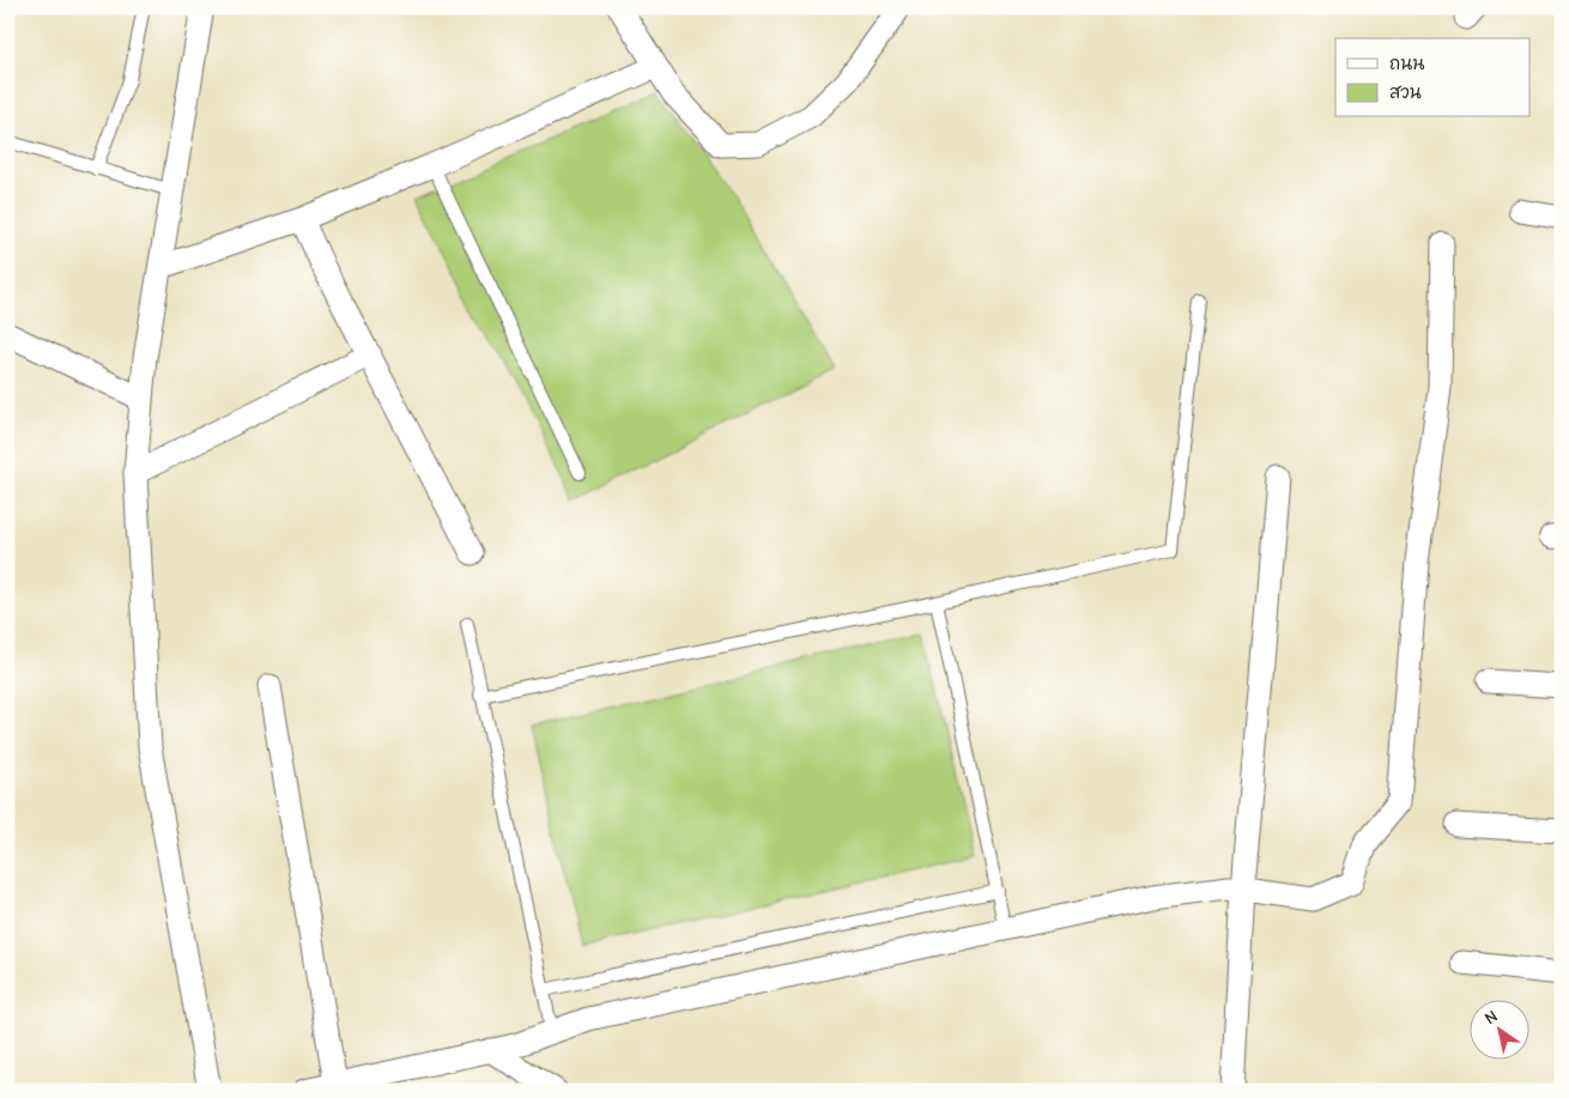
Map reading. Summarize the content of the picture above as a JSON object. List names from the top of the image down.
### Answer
{
  "legend": ["ถนน", "สวน"],
  "north": "top left"
}
